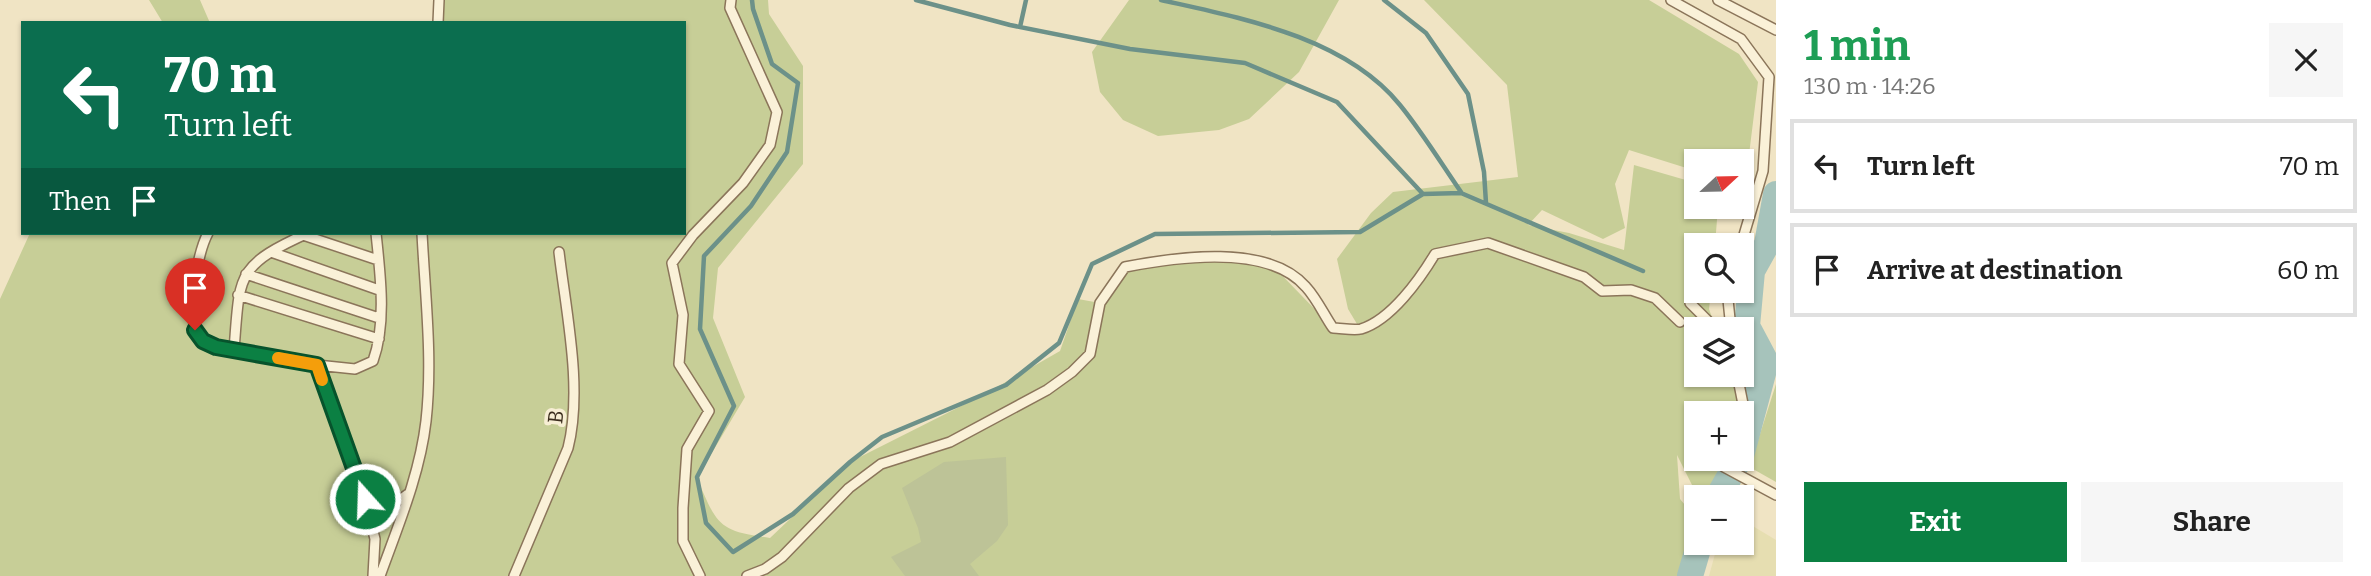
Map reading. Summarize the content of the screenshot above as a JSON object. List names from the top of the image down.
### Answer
{
  "streets": {
    "lane": ["B"]
  },
  "north": "right",
  "page": {
    "heading": ["1 min", "130 m · 14:26"],
    "turn": ["70 m", "Turn left"],
    "list": [
      {
        "name": "Turn left",
        "value": "70 m"
      },
      {
        "name": "Arrive at destination",
        "value": "60 m"
      }
    ],
    "map_buttons": ["+", "−"],
    "then": "Then",
    "buttons": ["Exit", "Share"]
  }
}
